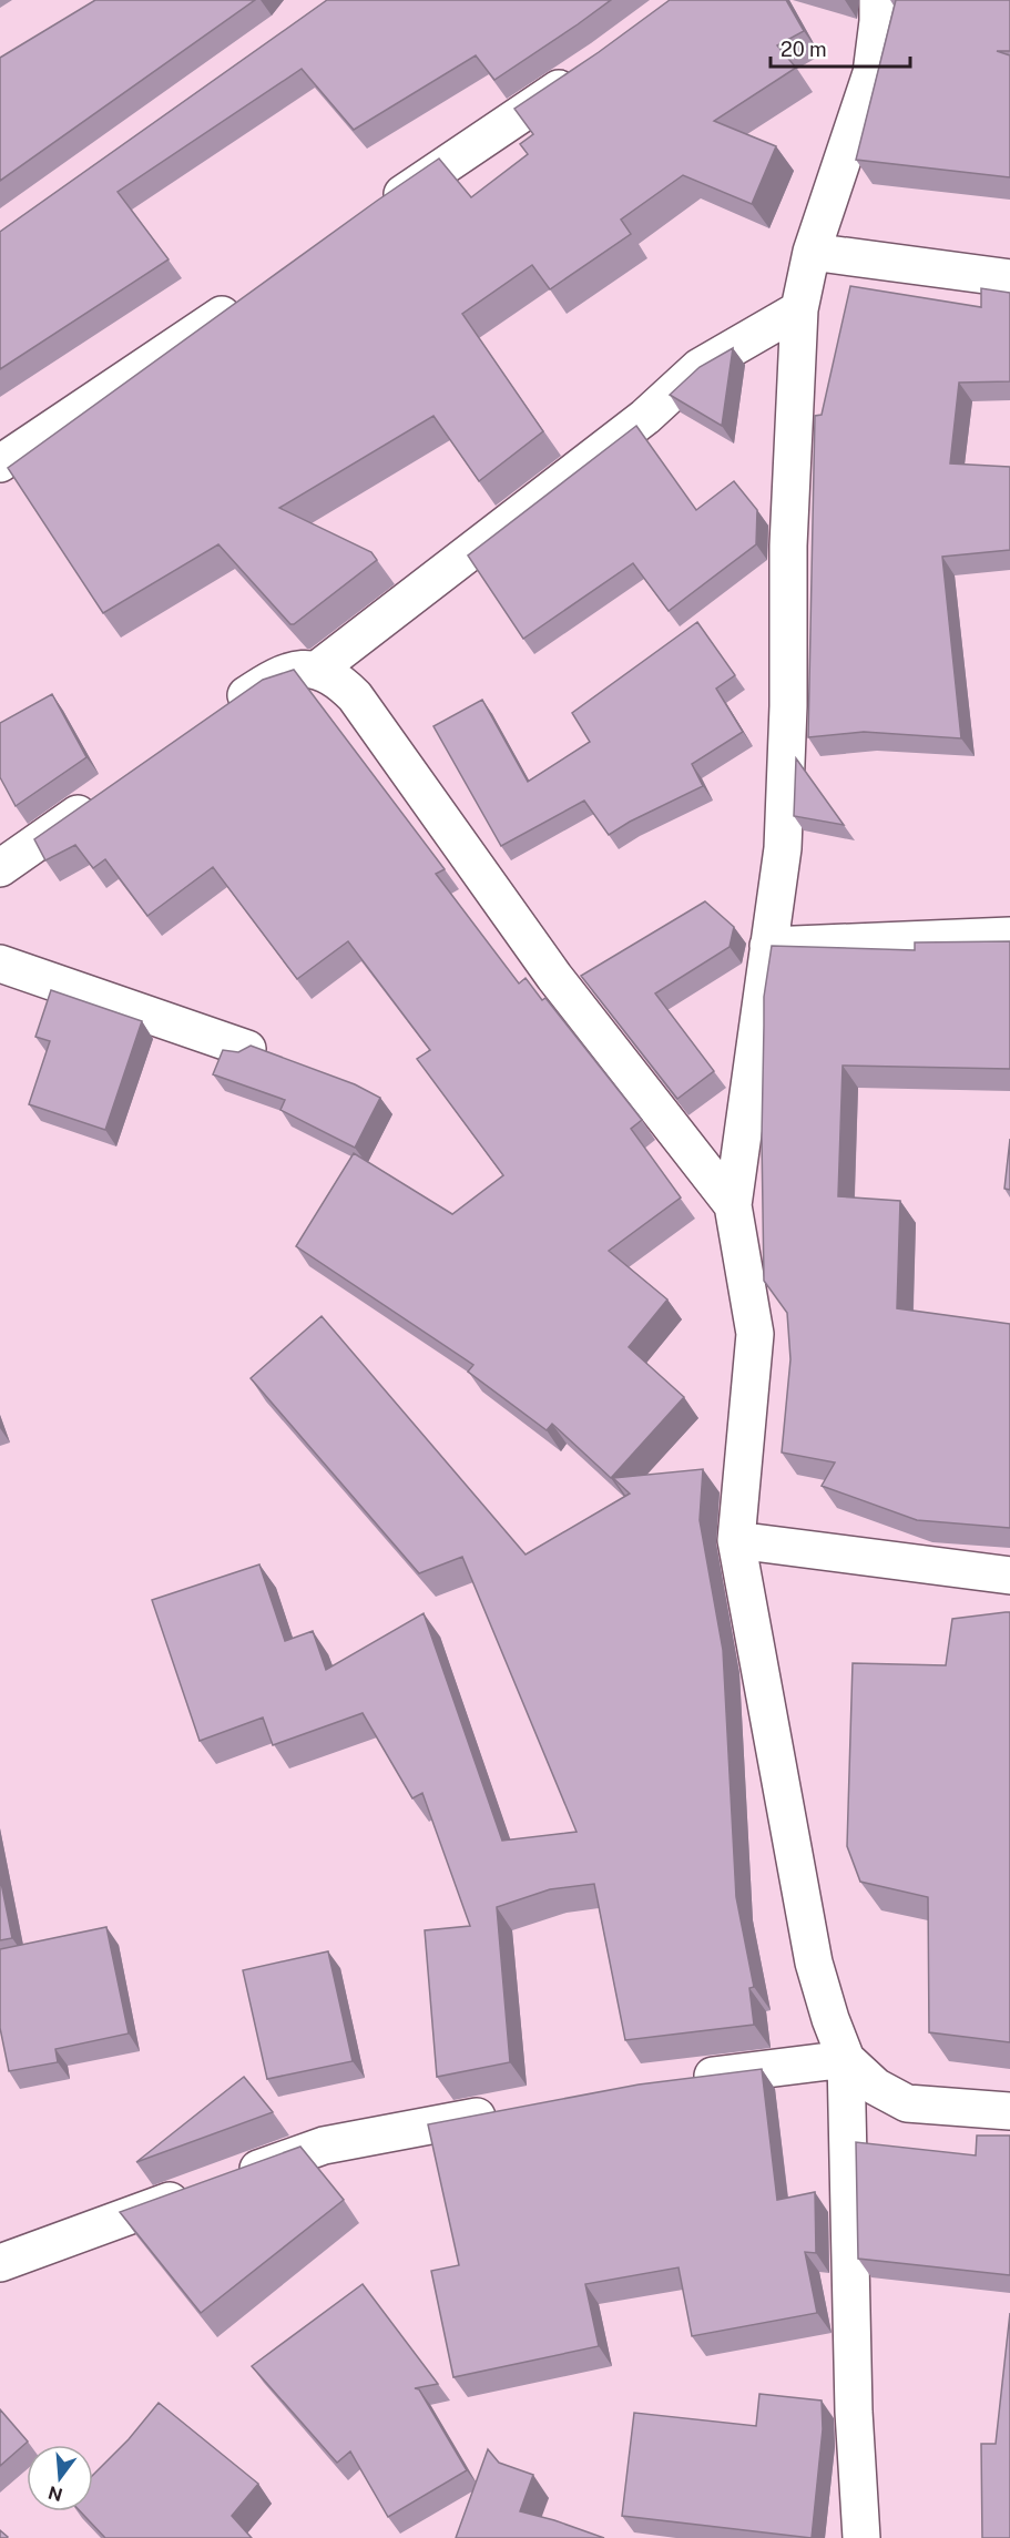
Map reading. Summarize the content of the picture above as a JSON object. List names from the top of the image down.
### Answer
{
  "scale_bar": "20 m",
  "north": "bottom"
}
